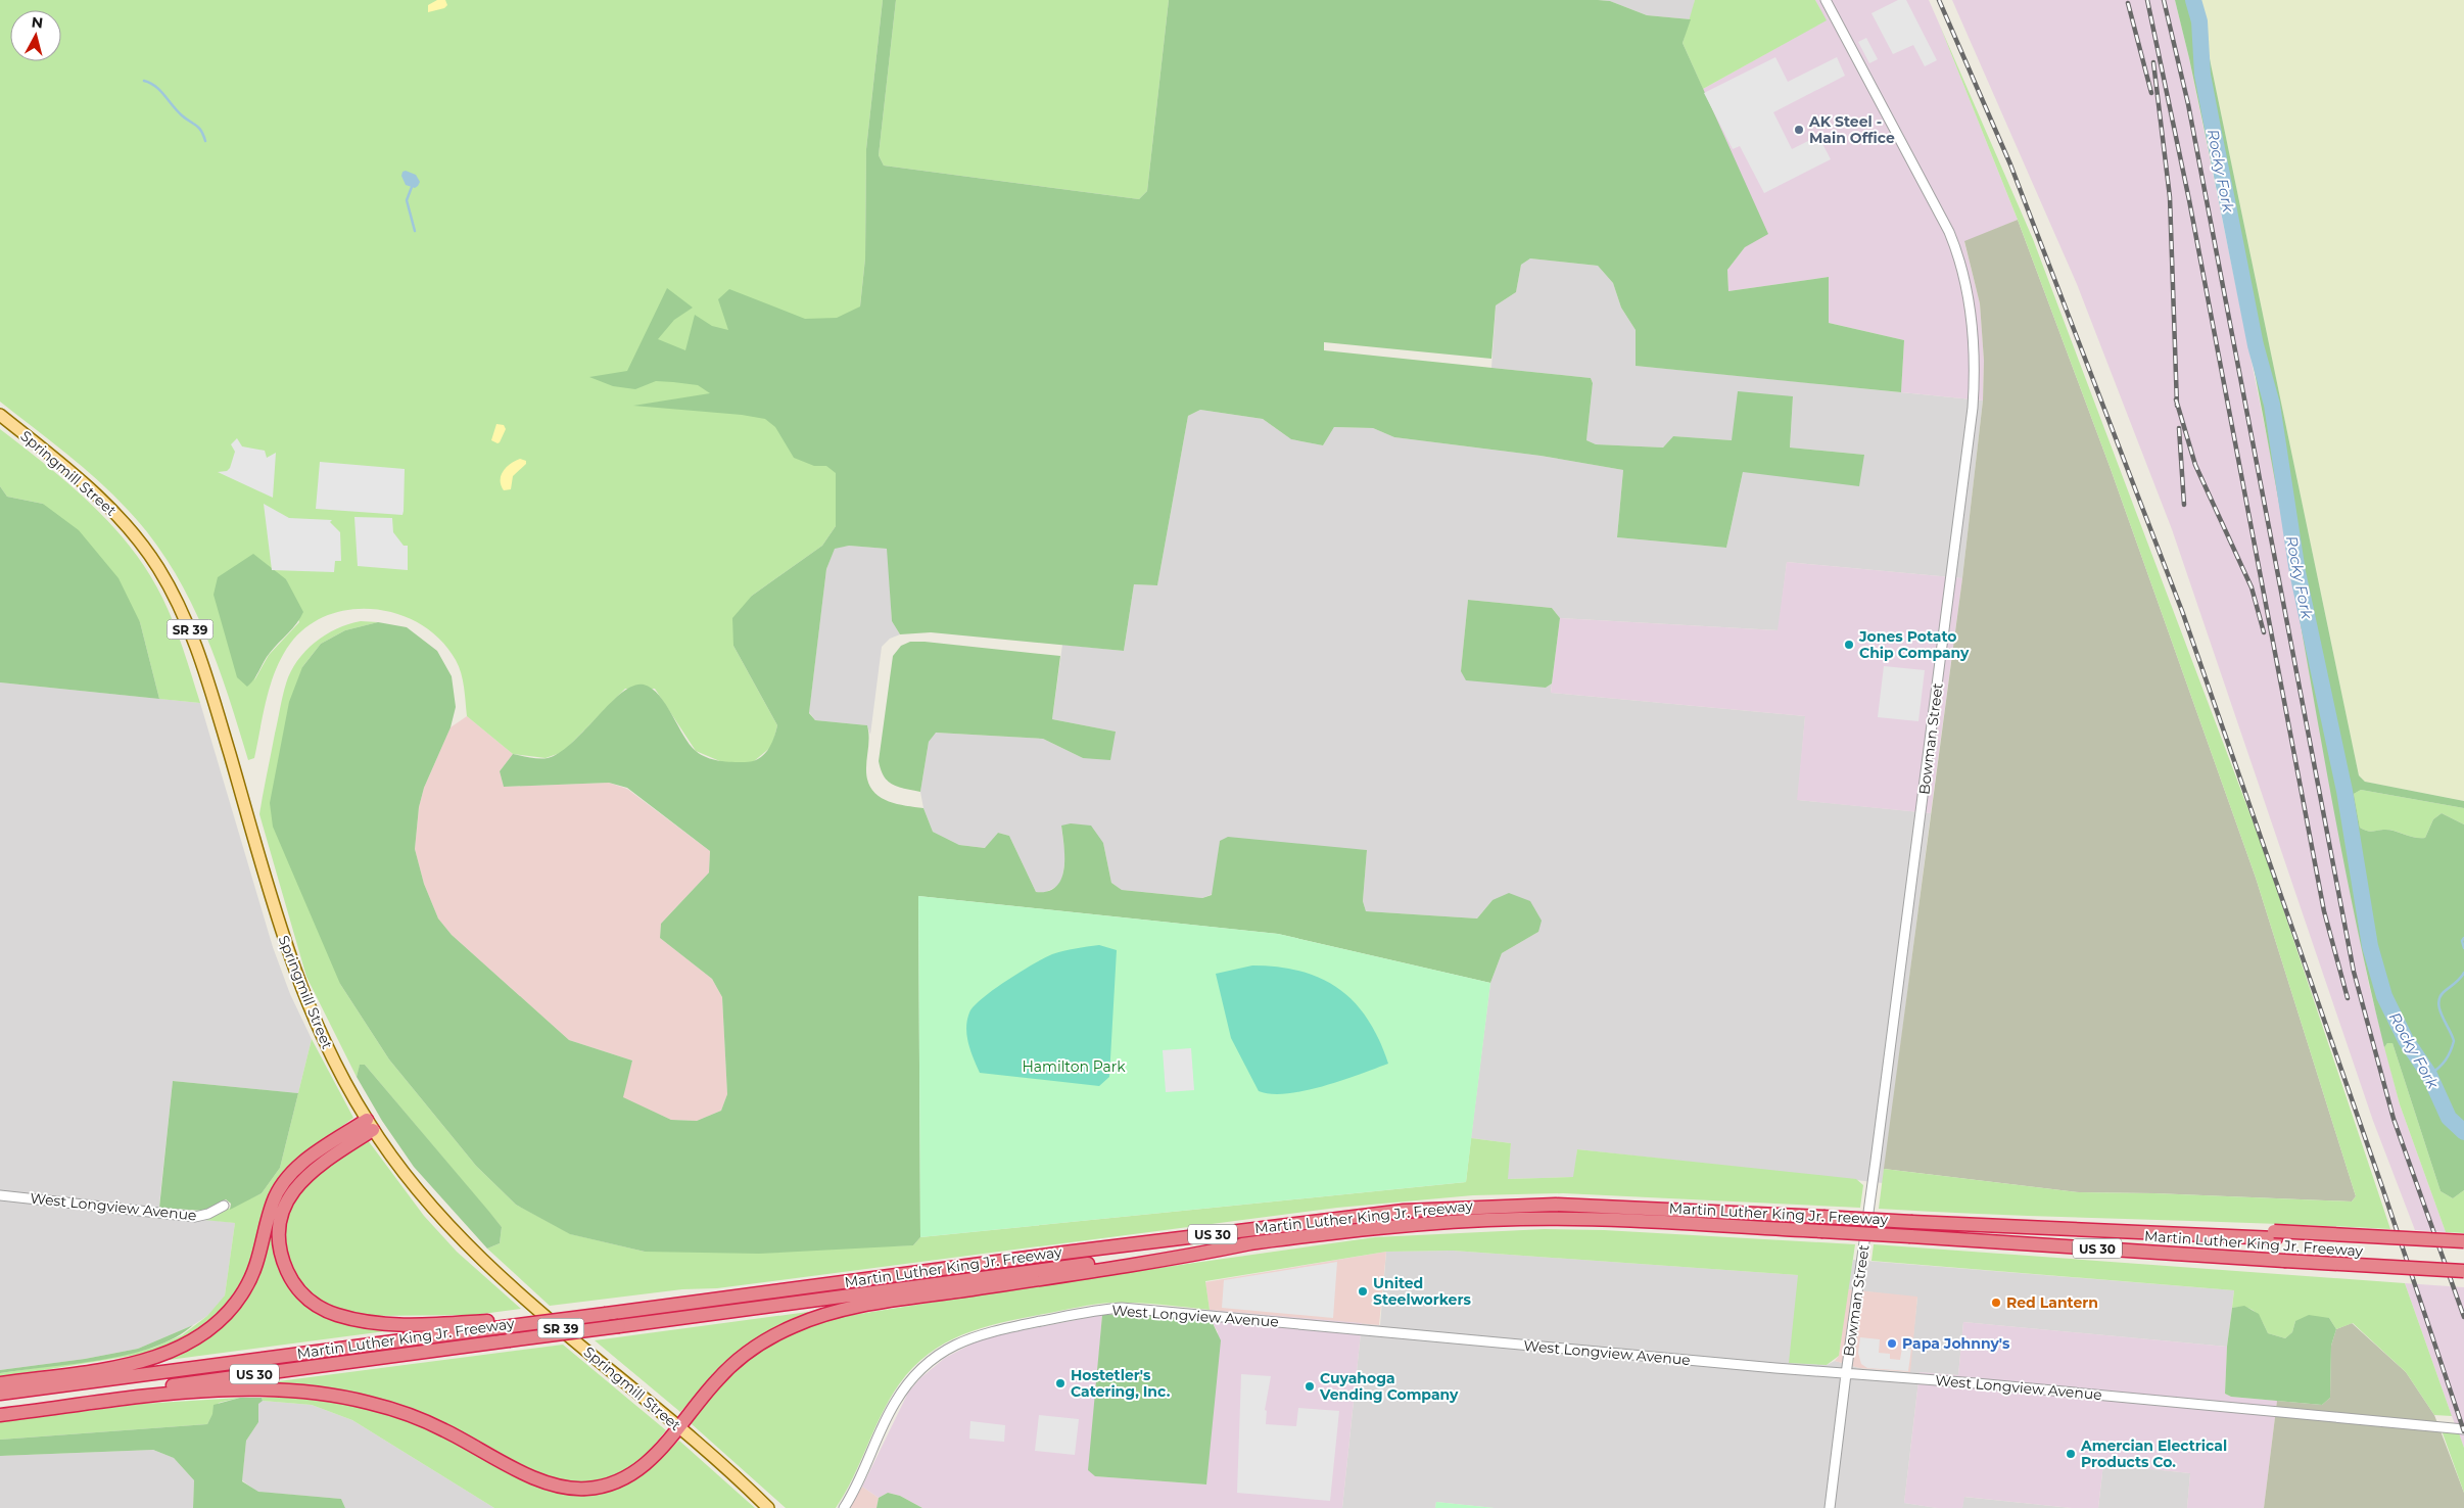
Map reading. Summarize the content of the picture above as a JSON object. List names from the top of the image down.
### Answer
{
  "streets": {
    "highway": ["Martin Luther King Jr. Freeway", "US 30"],
    "main road": ["Springmill Street", "SR 39"],
    "street": ["Bowman Street", "West Longview Avenue"]
  },
  "crossings": [
    ["Bowman Street", "West Longview Avenue"]
  ],
  "water": ["Rocky Fork"],
  "parks": ["Hamilton Park"],
  "places": [
    "AK Steel - Main Office",
    "Jones Potato Chip Company",
    "United Steelworkers",
    "Red Lantern",
    "Papa Johnny's",
    "Hostetler's Catering, Inc.",
    "Cuyahoga Vending Company",
    "Amercian Electrical Products Co."
  ],
  "north": "top"
}
